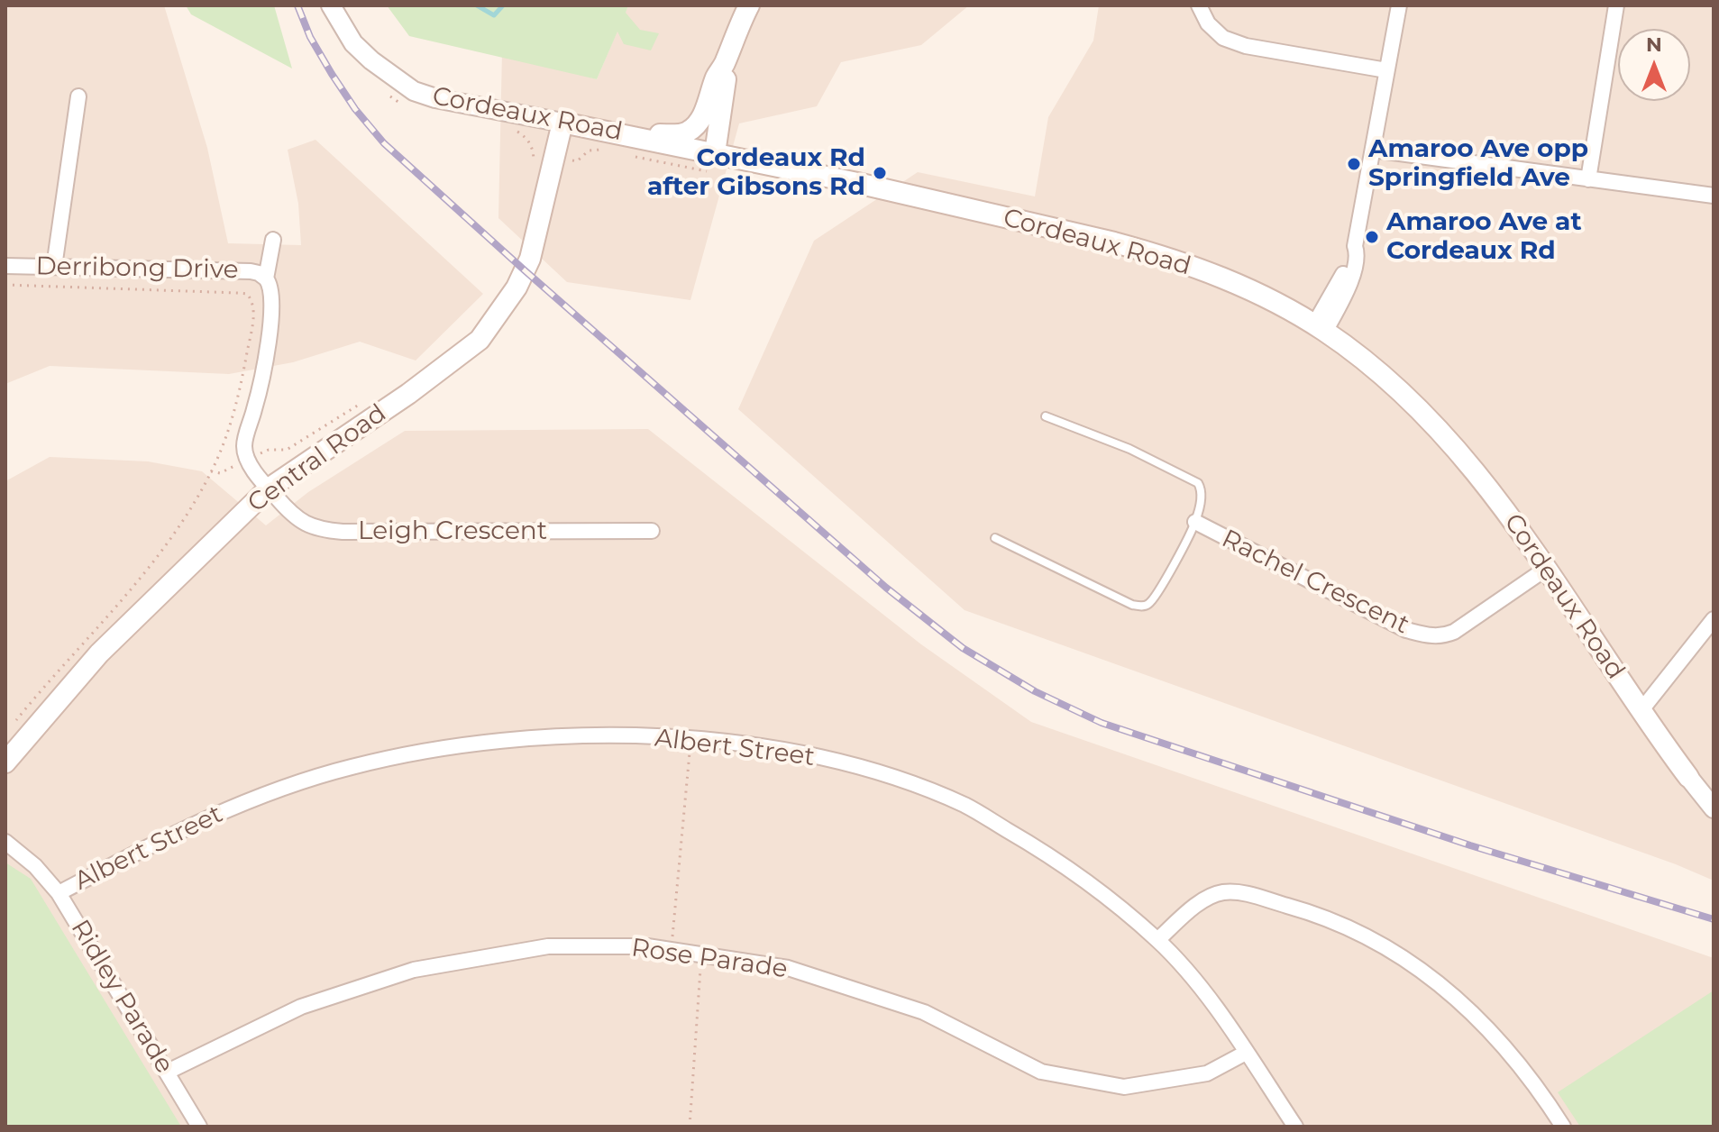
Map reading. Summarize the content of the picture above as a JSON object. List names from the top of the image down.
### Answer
{
  "streets": {
    "main road": ["Cordeaux Road", "Central Road"],
    "street": [
      "Derribong Drive",
      "Leigh Crescent",
      "Rachel Crescent",
      "Albert Street",
      "Rose Parade",
      "Ridley Parade"
    ]
  },
  "crossings": [
    ["Cordeaux Road", "Central Road"],
    ["Cordeaux Road", "Rachel Crescent"],
    ["Central Road", "Leigh Crescent"],
    ["Albert Street", "Rose Parade"],
    ["Albert Street", "Ridley Parade"],
    ["Rose Parade", "Ridley Parade"]
  ],
  "places": ["Amaroo Ave opp Springfield Ave", "Cordeaux Rd after Gibsons Rd", "Amaroo Ave at Cordeaux Rd"],
  "north": "top"
}
